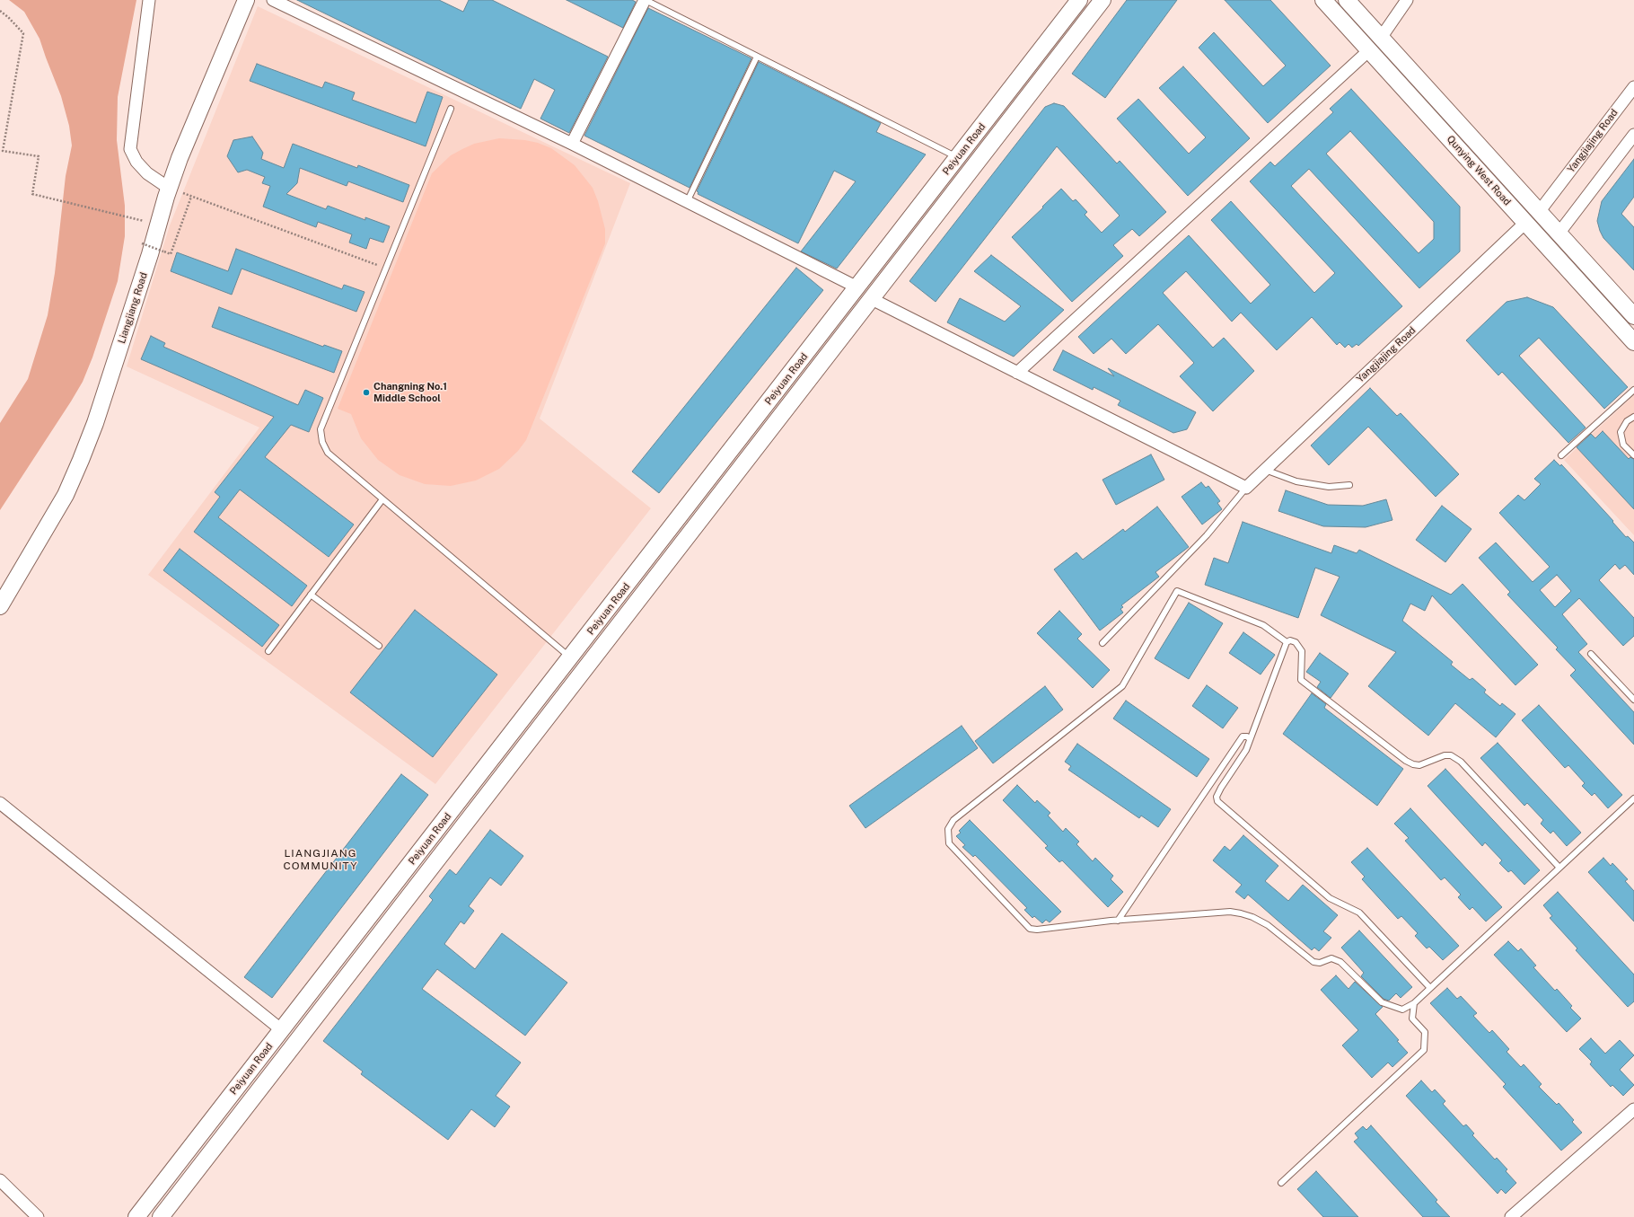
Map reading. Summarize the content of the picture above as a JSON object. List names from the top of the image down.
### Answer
{
  "streets": {
    "main road": ["Peiyuan Road", "Qunying West Road", "Liangjiang Road"],
    "street": ["Yangjiajing Road"]
  },
  "crossings": [
    ["Yangjiajing Road", "Qunying West Road"]
  ],
  "districts": ["LIANGJIANG COMMUNITY"],
  "places": ["Changning No.1 Middle School"]
}
